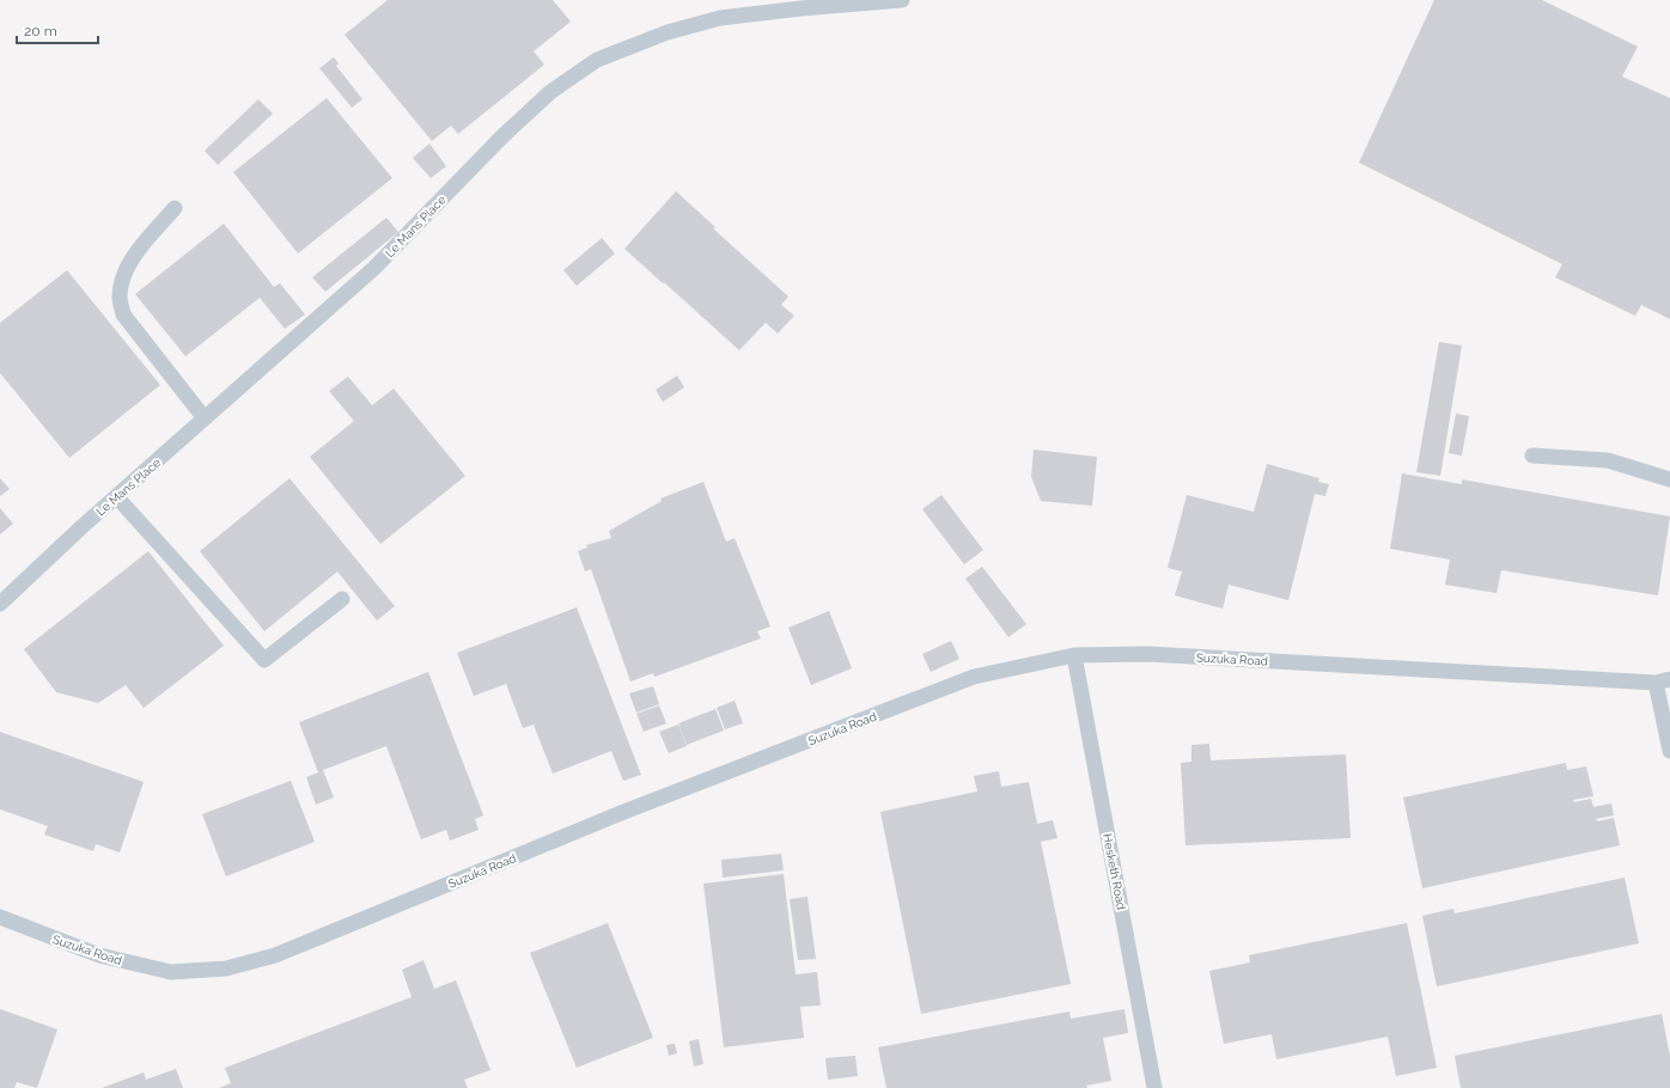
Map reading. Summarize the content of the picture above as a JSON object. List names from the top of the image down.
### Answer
{
  "streets": {
    "lane": ["Le Mans Place", "Suzuka Road", "Hesketh Road"]
  },
  "crossings": [
    ["Suzuka Road", "Hesketh Road"]
  ],
  "scale_bar": "20 m"
}
